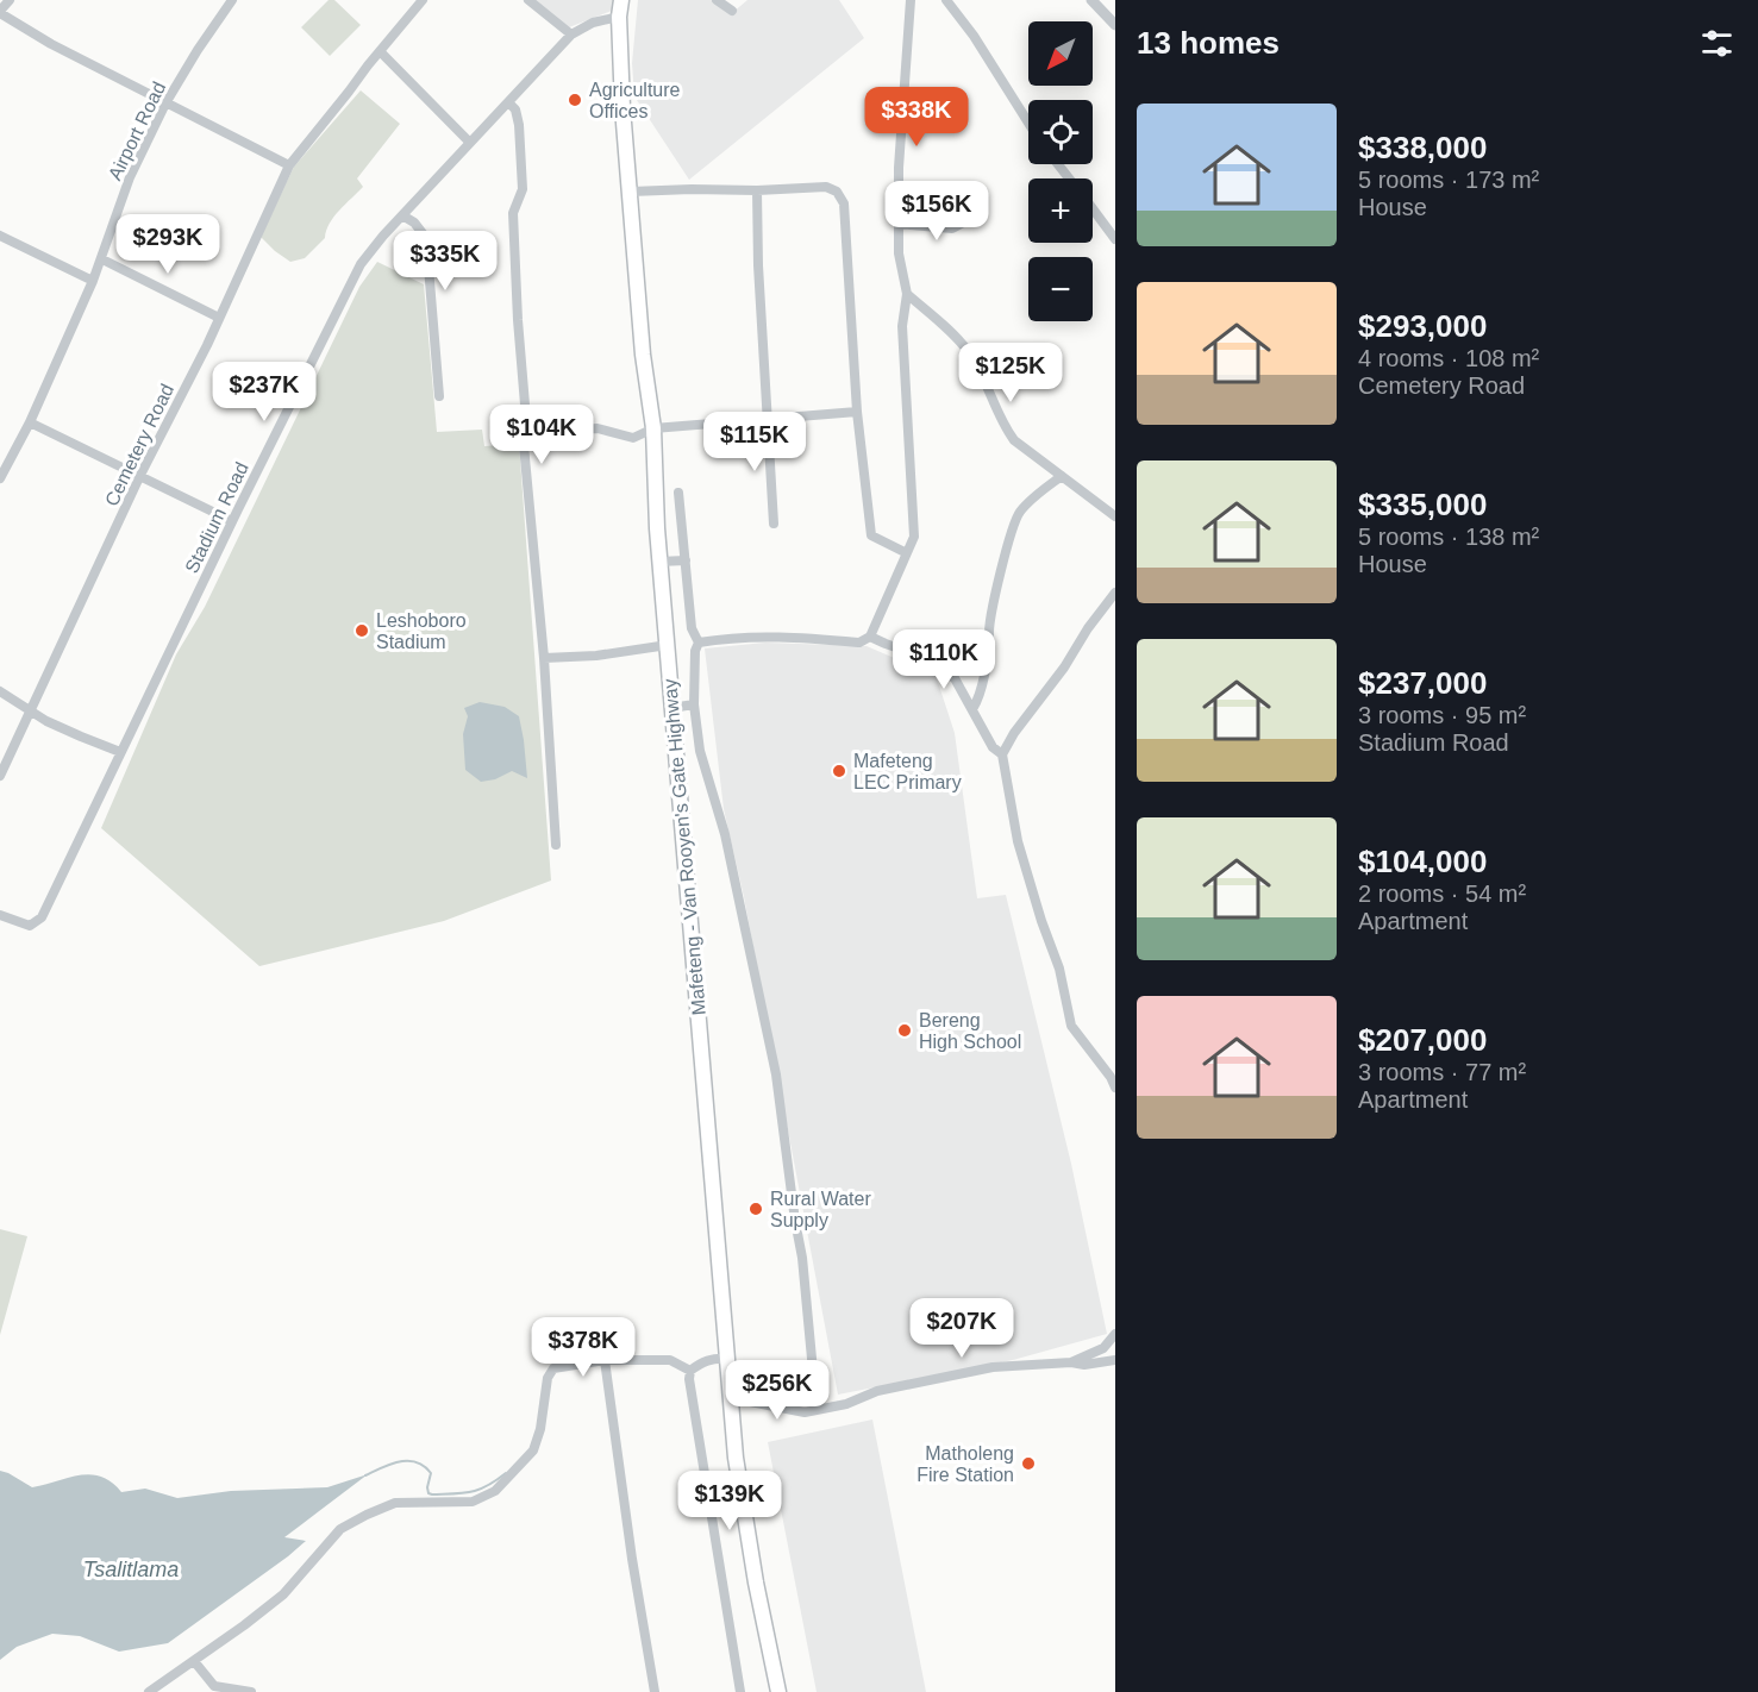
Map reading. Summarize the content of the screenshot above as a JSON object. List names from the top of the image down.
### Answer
{
  "streets": {
    "main road": ["Mafeteng - Van Rooyen's Gate Highway"],
    "street": ["Airport Road", "Cemetery Road", "Stadium Road"]
  },
  "crossings": [
    ["Stadium Road", "Mafeteng - Van Rooyen's Gate Highway"]
  ],
  "water": ["Tsalitlama"],
  "places": [
    "Agriculture Offices",
    "Leshoboro Stadium",
    "Mafeteng LEC Primary",
    "Bereng High School",
    "Rural Water Supply",
    "Matholeng Fire Station"
  ],
  "north": "bottom left",
  "page": {
    "heading": "13 homes",
    "map_buttons": ["+", "−"],
    "list": [
      {
        "name": "$338,000",
        "note": "5 rooms · 173 m² · House"
      },
      {
        "name": "$293,000",
        "note": "4 rooms · 108 m² · Cemetery Road"
      },
      {
        "name": "$335,000",
        "note": "5 rooms · 138 m² · House"
      },
      {
        "name": "$237,000",
        "note": "3 rooms · 95 m² · Stadium Road"
      },
      {
        "name": "$104,000",
        "note": "2 rooms · 54 m² · Apartment"
      },
      {
        "name": "$207,000",
        "note": "3 rooms · 77 m² · Apartment"
      }
    ],
    "price": [
      "$338K",
      "$156K",
      "$293K",
      "$335K",
      "$125K",
      "$237K",
      "$104K",
      "$115K",
      "$110K",
      "$207K",
      "$378K",
      "$256K",
      "$139K"
    ]
  }
}
